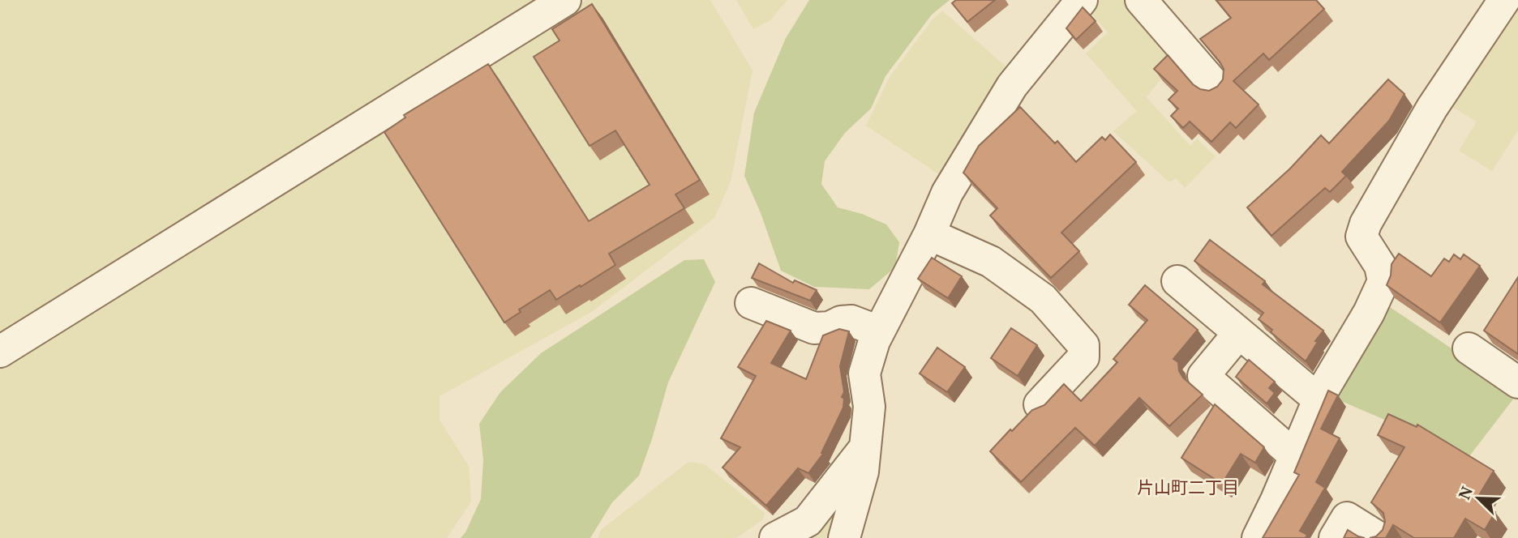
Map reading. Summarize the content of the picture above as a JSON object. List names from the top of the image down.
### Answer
{
  "districts": ["片山町二丁目"],
  "north": "top left"
}
